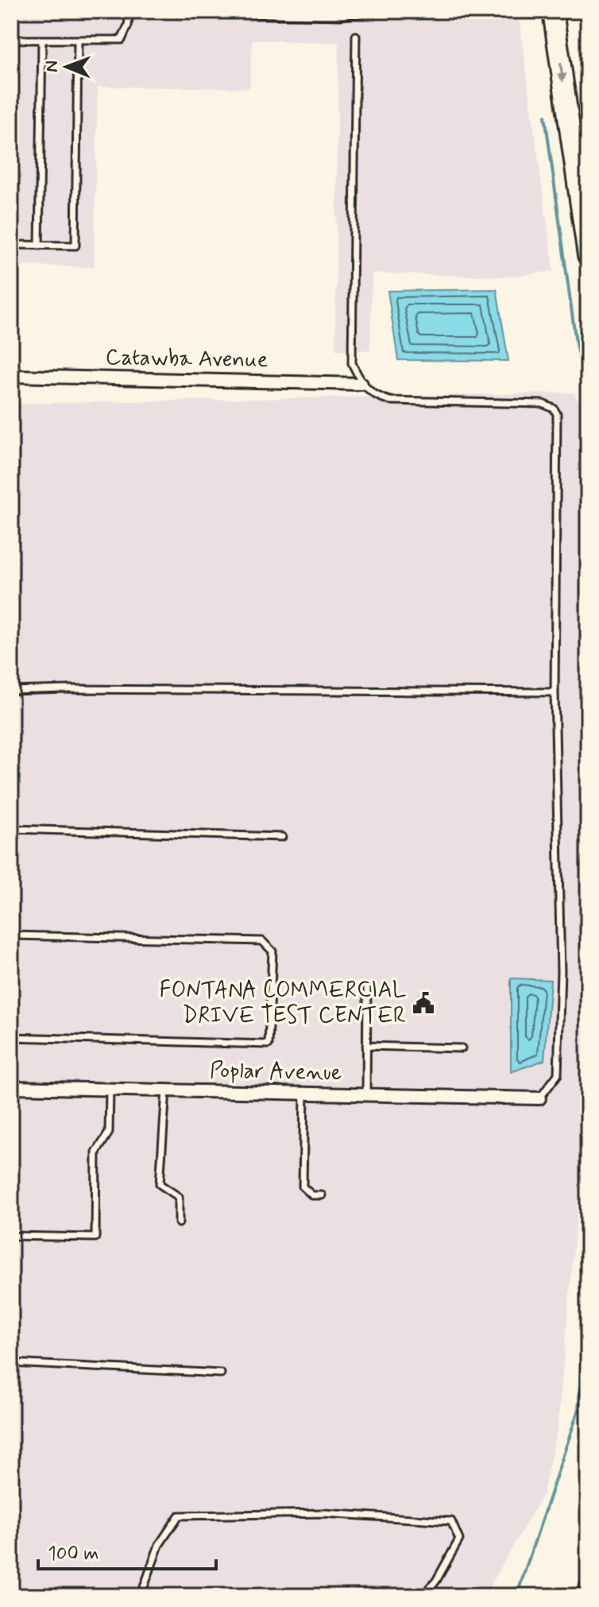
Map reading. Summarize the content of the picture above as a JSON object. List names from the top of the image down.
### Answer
{
  "streets": {
    "street": ["Catawba Avenue", "Poplar Avenue"]
  },
  "places": {
    "public building": ["FONTANA COMMERCIAL DRIVE TEST CENTER"]
  },
  "scale_bar": "100 m",
  "north": "left"
}
